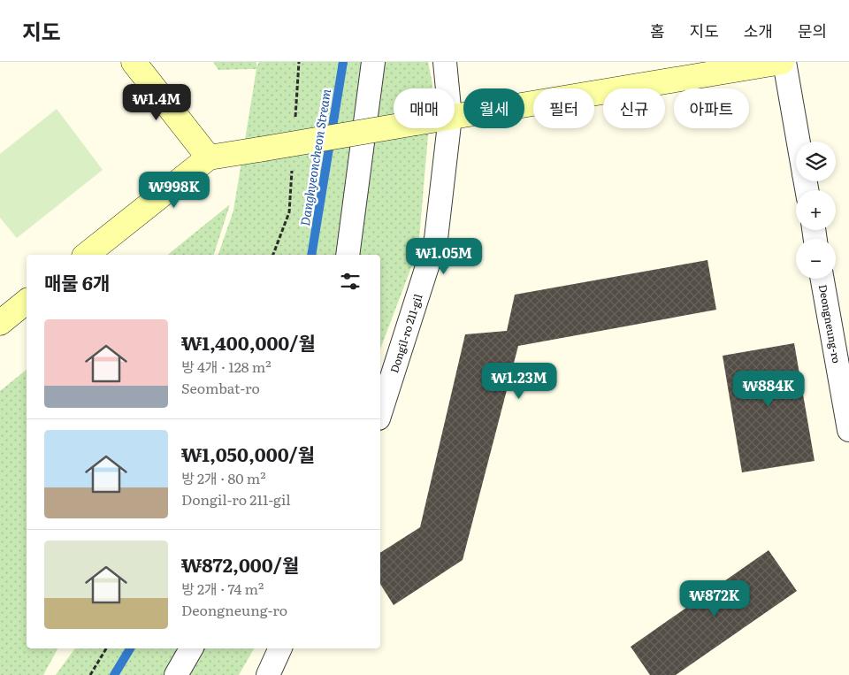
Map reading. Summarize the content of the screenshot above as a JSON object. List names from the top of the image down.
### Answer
{
  "streets": {
    "street": ["Deongneung-ro", "Dongil-ro 211-gil"]
  },
  "water": ["Danghyeoncheon Stream"],
  "page": {
    "header": "지도",
    "nav": [
      "홈",
      "지도",
      "소개",
      "문의"
    ],
    "price": [
      "₩1.4M",
      "₩998K",
      "₩1.05M",
      "₩1.23M",
      "₩884K",
      "₩872K"
    ],
    "chip": [
      "매매",
      "월세",
      "필터",
      "신규",
      "아파트"
    ],
    "map_buttons": ["+", "−"],
    "heading": "매물 6개",
    "list": [
      {
        "name": "₩1,400,000/월",
        "note": "방 4개 · 128 m² · Seombat-ro"
      },
      {
        "name": "₩1,050,000/월",
        "note": "방 2개 · 80 m² · Dongil-ro 211-gil"
      },
      {
        "name": "₩872,000/월",
        "note": "방 2개 · 74 m² · Deongneung-ro"
      }
    ]
  }
}
